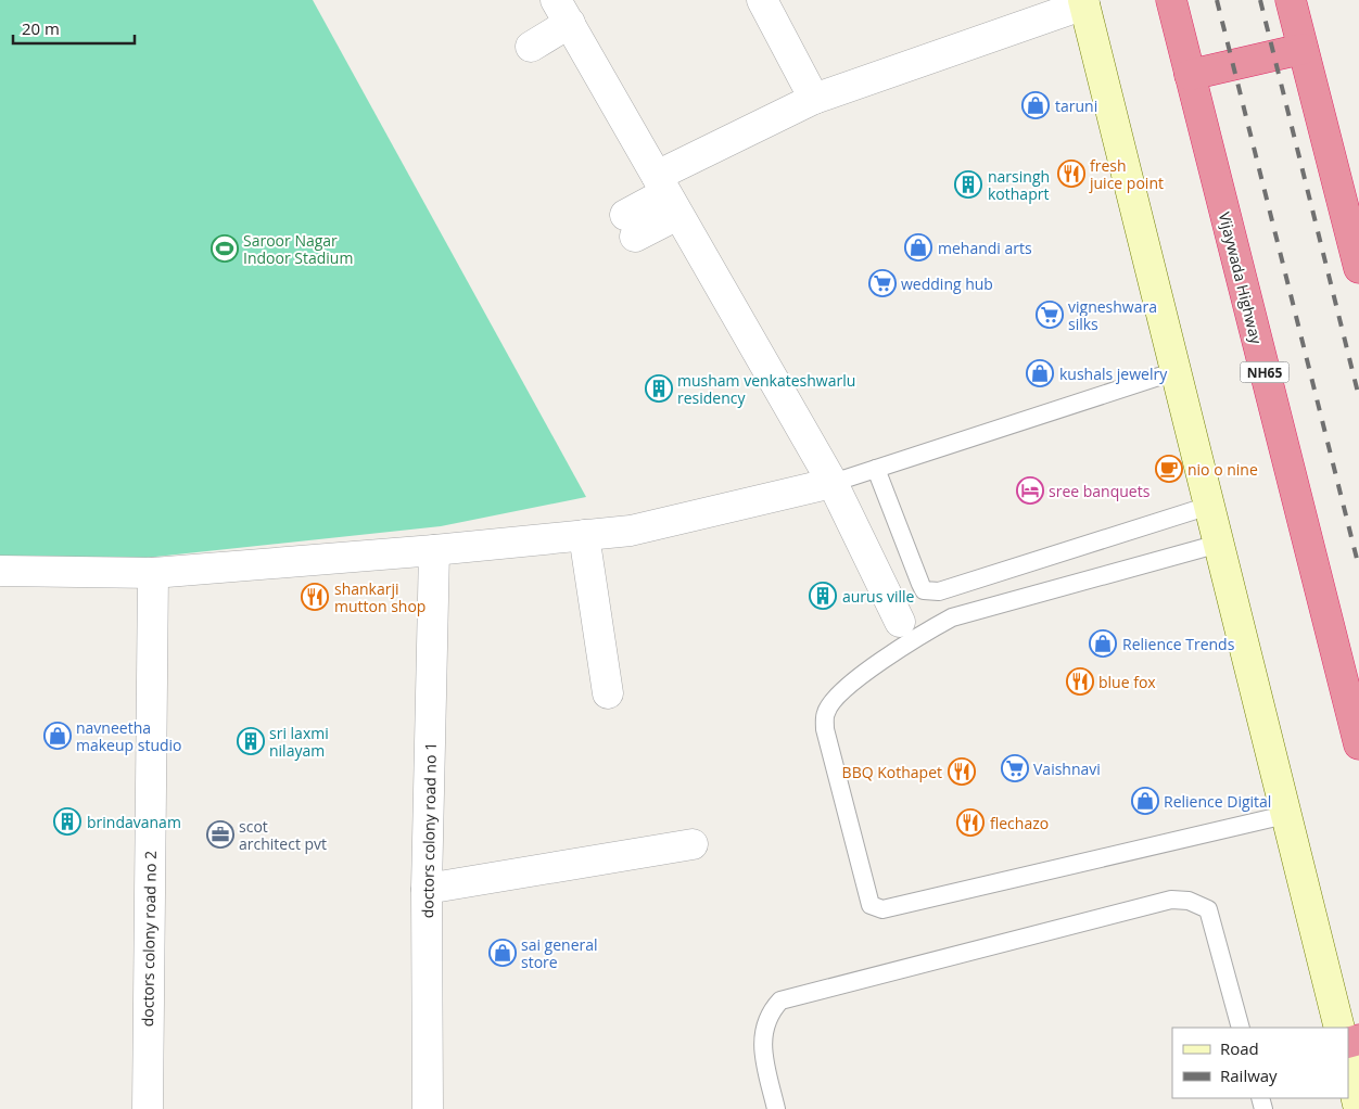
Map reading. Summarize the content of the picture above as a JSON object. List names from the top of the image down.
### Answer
{
  "streets": {
    "highway": ["Vijaywada Highway", "NH65"],
    "street": ["doctors colony road no 1", "doctors colony road no 2"]
  },
  "places": {
    "shop": [
      "taruni",
      "mehandi arts",
      "kushals jewelry",
      "Relience Trends",
      "navneetha makeup studio",
      "Relience Digital",
      "sai general store"
    ],
    "restaurant": [
      "fresh juice point",
      "shankarji mutton shop",
      "blue fox",
      "BBQ Kothapet",
      "flechazo"
    ],
    "building": [
      "narsingh kothaprt",
      "musham venkateshwarlu residency",
      "aurus ville",
      "sri laxmi nilayam",
      "brindavanam"
    ],
    "sports": ["Saroor Nagar Indoor Stadium"],
    "supermarket": ["wedding hub", "vigneshwara silks", "Vaishnavi"],
    "cafe": ["nio o nine"],
    "hotel": ["sree banquets"],
    "office": ["scot architect pvt"]
  },
  "legend": ["Road", "Railway"],
  "scale_bar": "20 m"
}
